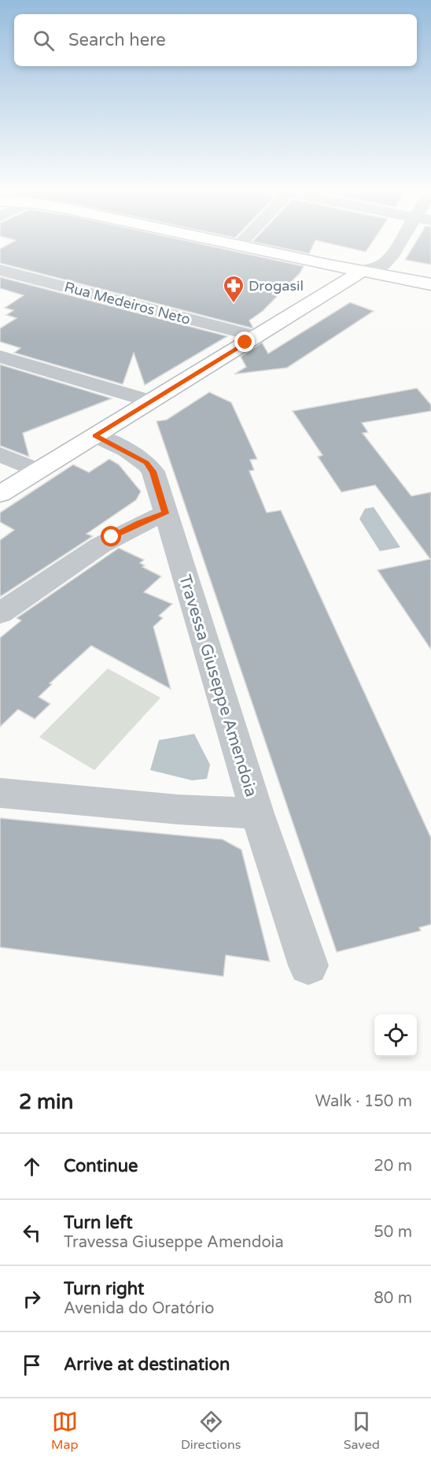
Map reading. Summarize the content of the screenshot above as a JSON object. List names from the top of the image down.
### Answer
{
  "streets": {
    "street": ["Rua Medeiros Neto", "Travessa Giuseppe Amendoia"]
  },
  "places": {
    "pharmacy": ["Drogasil"]
  },
  "page": {
    "search": "Search here",
    "heading": ["2 min", "Walk · 150 m"],
    "list": [
      ["Continue", "20 m"],
      ["Turn left", "Travessa Giuseppe Amendoia", "50 m"],
      ["Turn right", "Avenida do Oratório", "80 m"],
      "Arrive at destination"
    ],
    "nav": ["Map", "Directions", "Saved"]
  }
}
